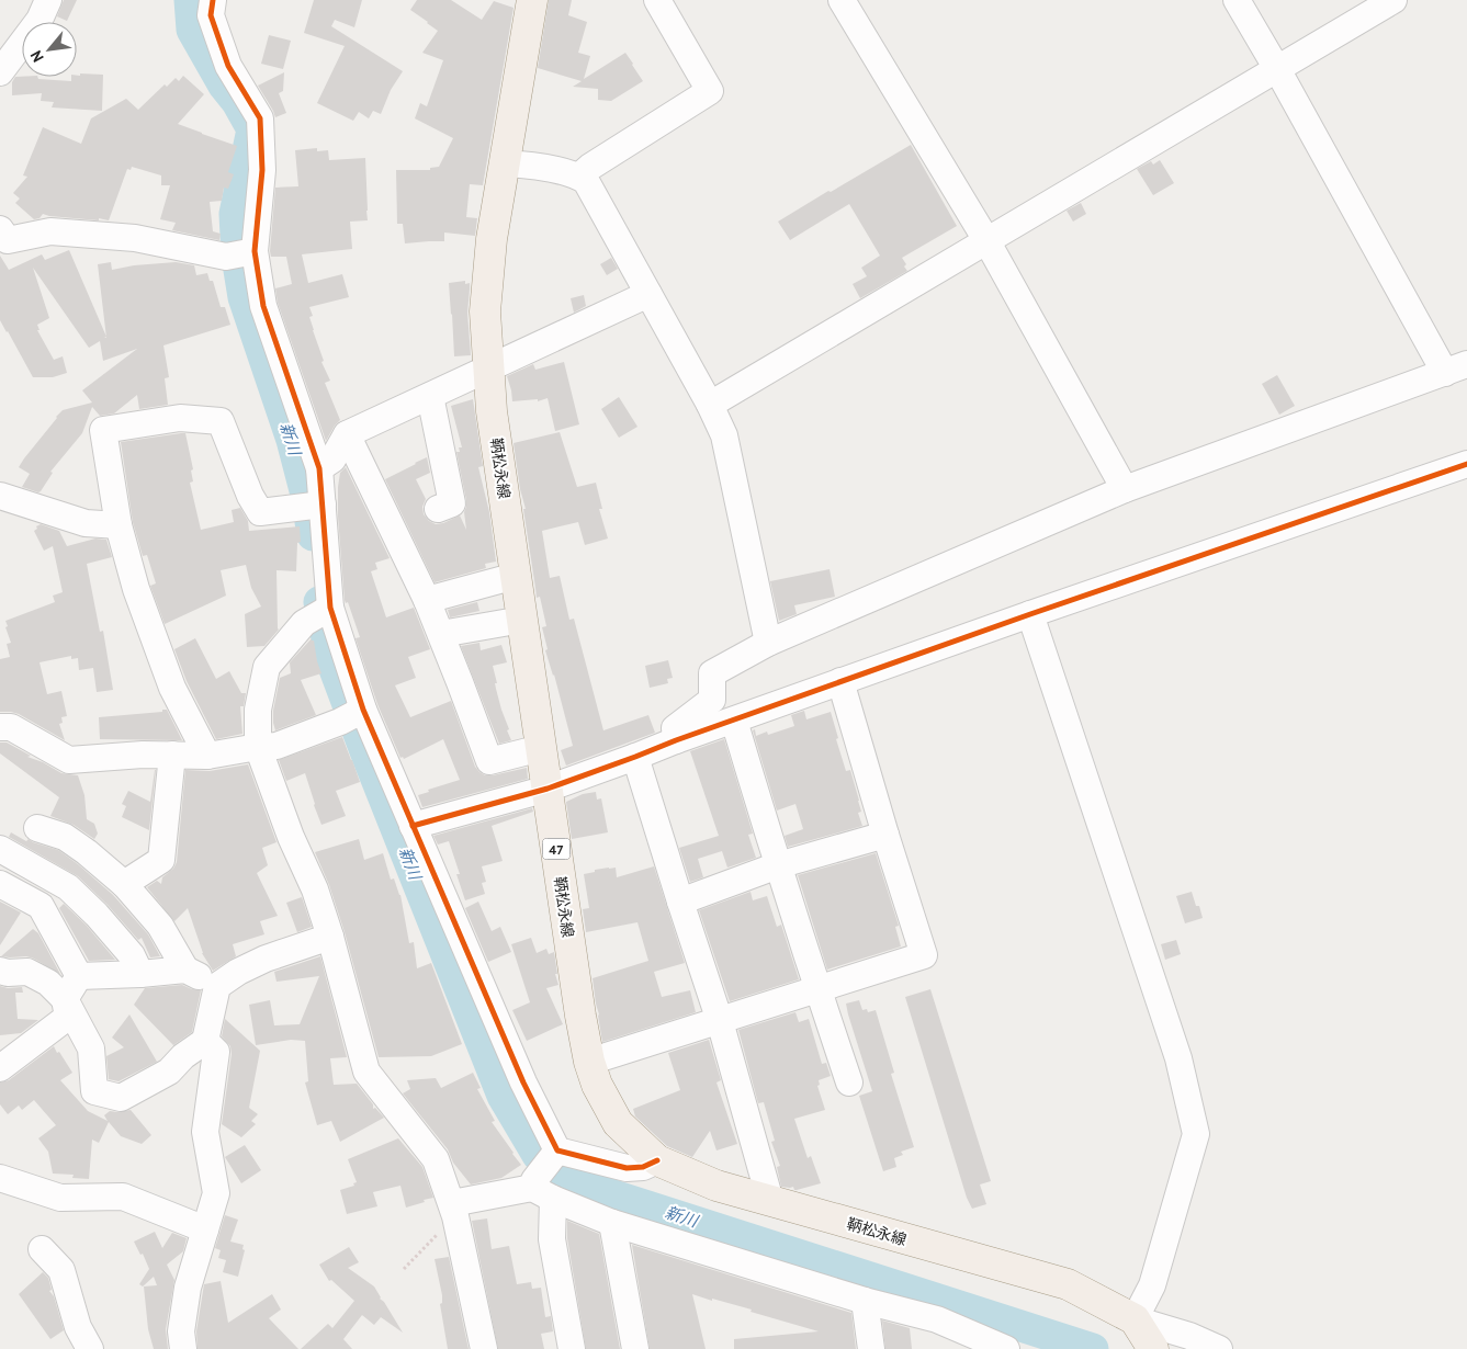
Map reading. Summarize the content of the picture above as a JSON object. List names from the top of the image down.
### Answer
{
  "streets": {
    "main road": ["鞆松永線", "47"]
  },
  "water": ["新川"],
  "north": "bottom left"
}
